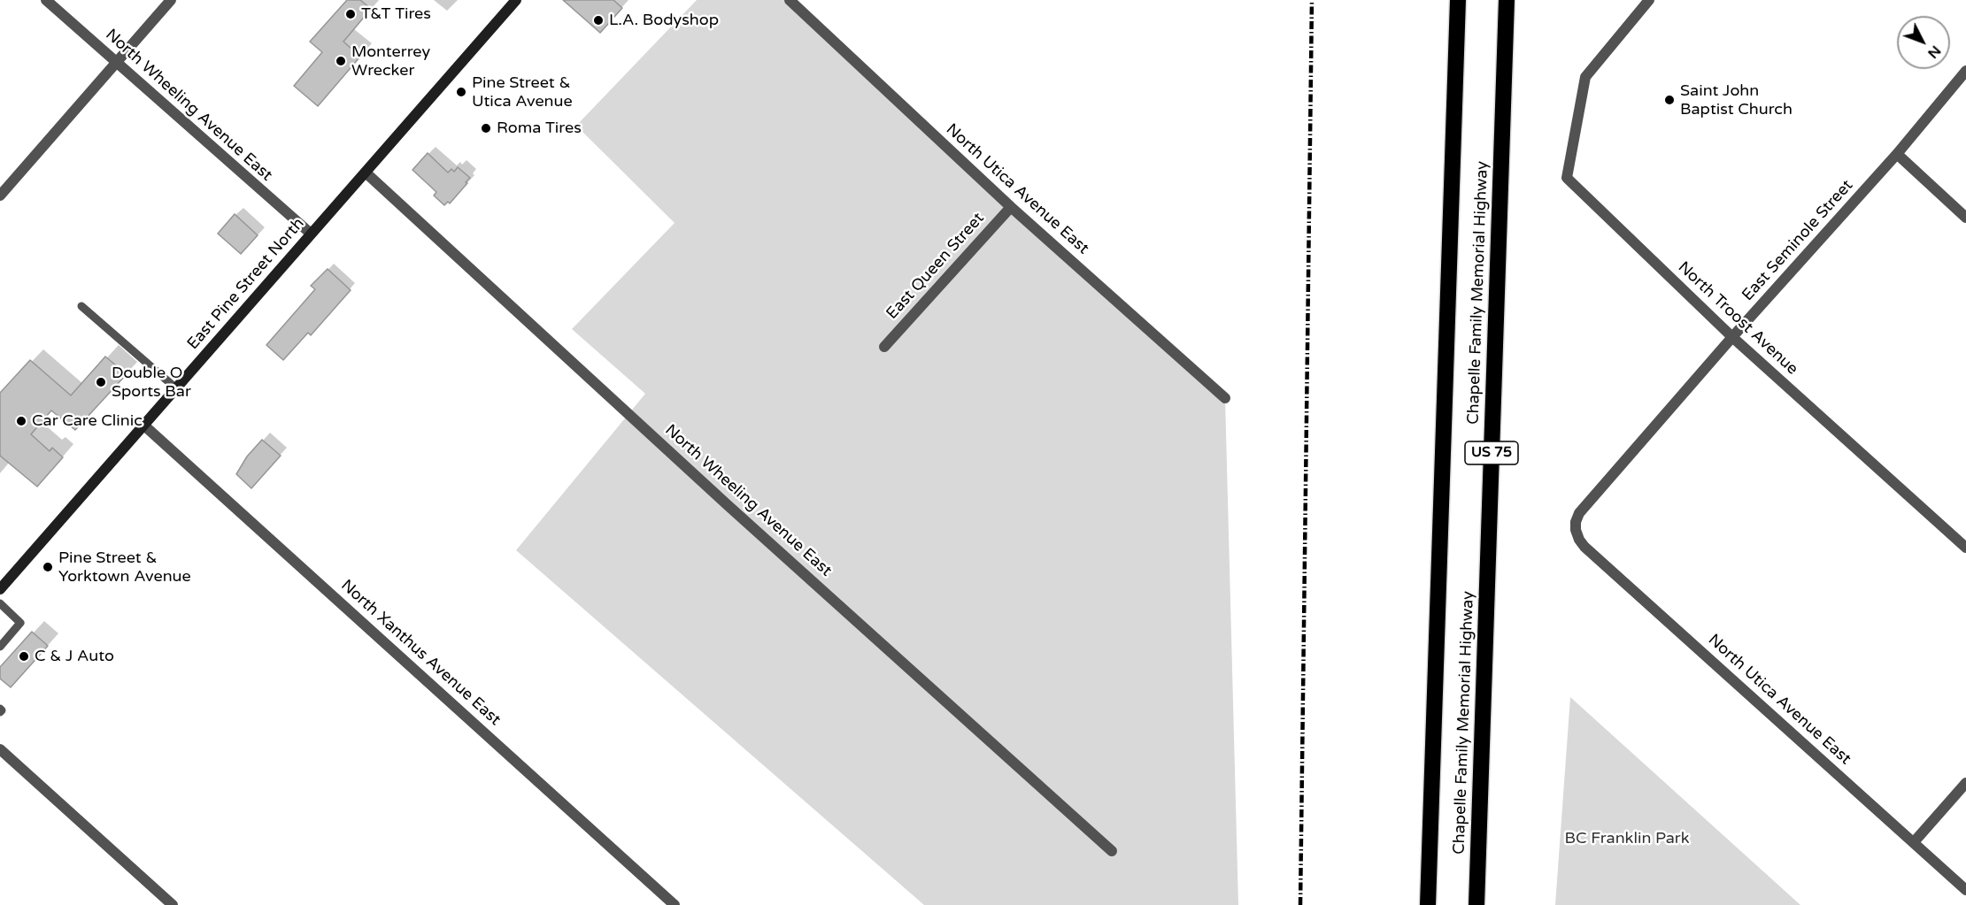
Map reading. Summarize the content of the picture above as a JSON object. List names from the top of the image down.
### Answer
{
  "streets": {
    "highway": ["Chapelle Family Memorial Highway", "US 75"],
    "main road": ["East Pine Street North"],
    "street": [
      "North Wheeling Avenue East",
      "North Utica Avenue East",
      "East Seminole Street",
      "East Queen Street",
      "North Troost Avenue",
      "North Xanthus Avenue East"
    ]
  },
  "crossings": [
    ["North Wheeling Avenue East", "East Pine Street North"],
    ["North Utica Avenue East", "East Seminole Street"],
    ["North Utica Avenue East", "East Queen Street"],
    ["East Seminole Street", "North Troost Avenue"],
    ["East Pine Street North", "North Xanthus Avenue East"]
  ],
  "parks": ["BC Franklin Park"],
  "places": [
    "T&T Tires",
    "L.A. Bodyshop",
    "Monterrey Wrecker",
    "Pine Street & Utica Avenue",
    "Saint John Baptist Church",
    "Roma Tires",
    "Double O Sports Bar",
    "Car Care Clinic",
    "Pine Street & Yorktown Avenue",
    "C & J Auto"
  ],
  "north": "bottom right"
}
